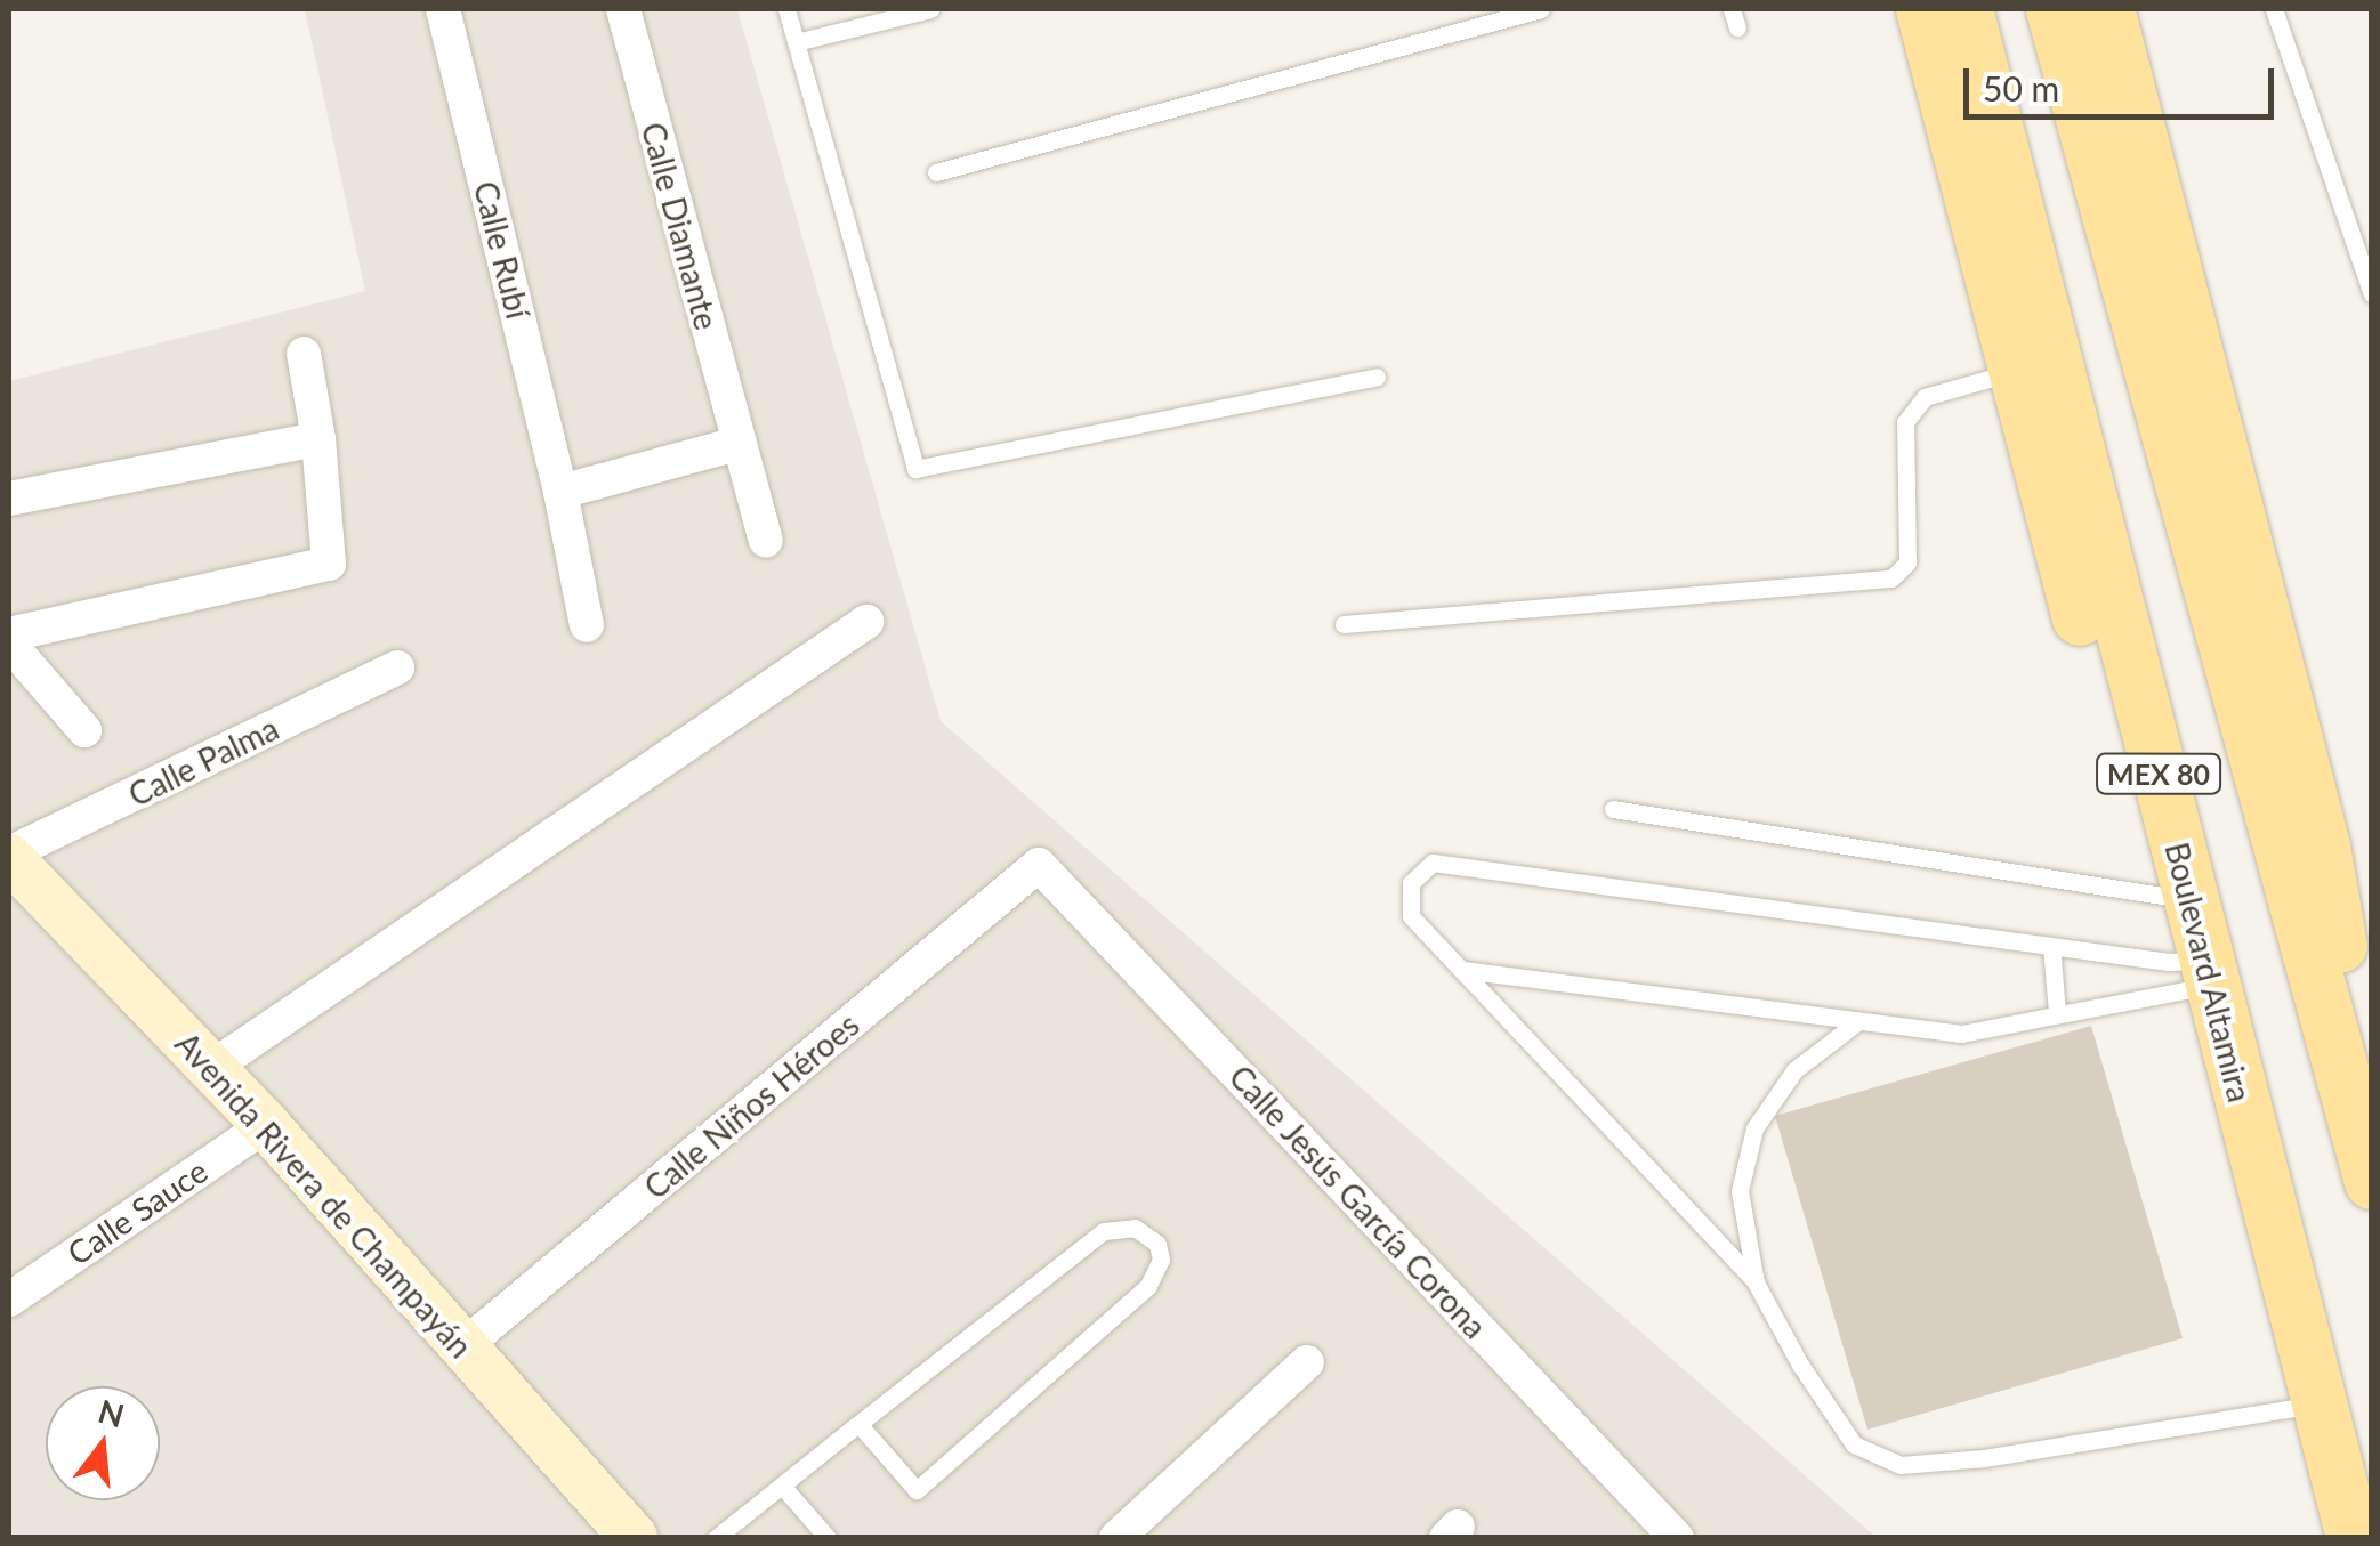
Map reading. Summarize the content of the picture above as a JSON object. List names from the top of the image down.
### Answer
{
  "streets": {
    "main road": ["MEX 80", "Boulevard Altamira"],
    "street": [
      "Calle Diamante",
      "Calle Rubí",
      "Calle Palma",
      "Calle Niños Héroes",
      "Avenida Rivera de Champayán",
      "Calle Jesús García Corona",
      "Calle Sauce"
    ]
  },
  "crossings": [
    ["Calle Palma", "Avenida Rivera de Champayán"],
    ["Calle Niños Héroes", "Avenida Rivera de Champayán"],
    ["Calle Niños Héroes", "Calle Jesús García Corona"],
    ["Avenida Rivera de Champayán", "Calle Sauce"]
  ],
  "scale_bar": "50 m",
  "north": "top"
}
